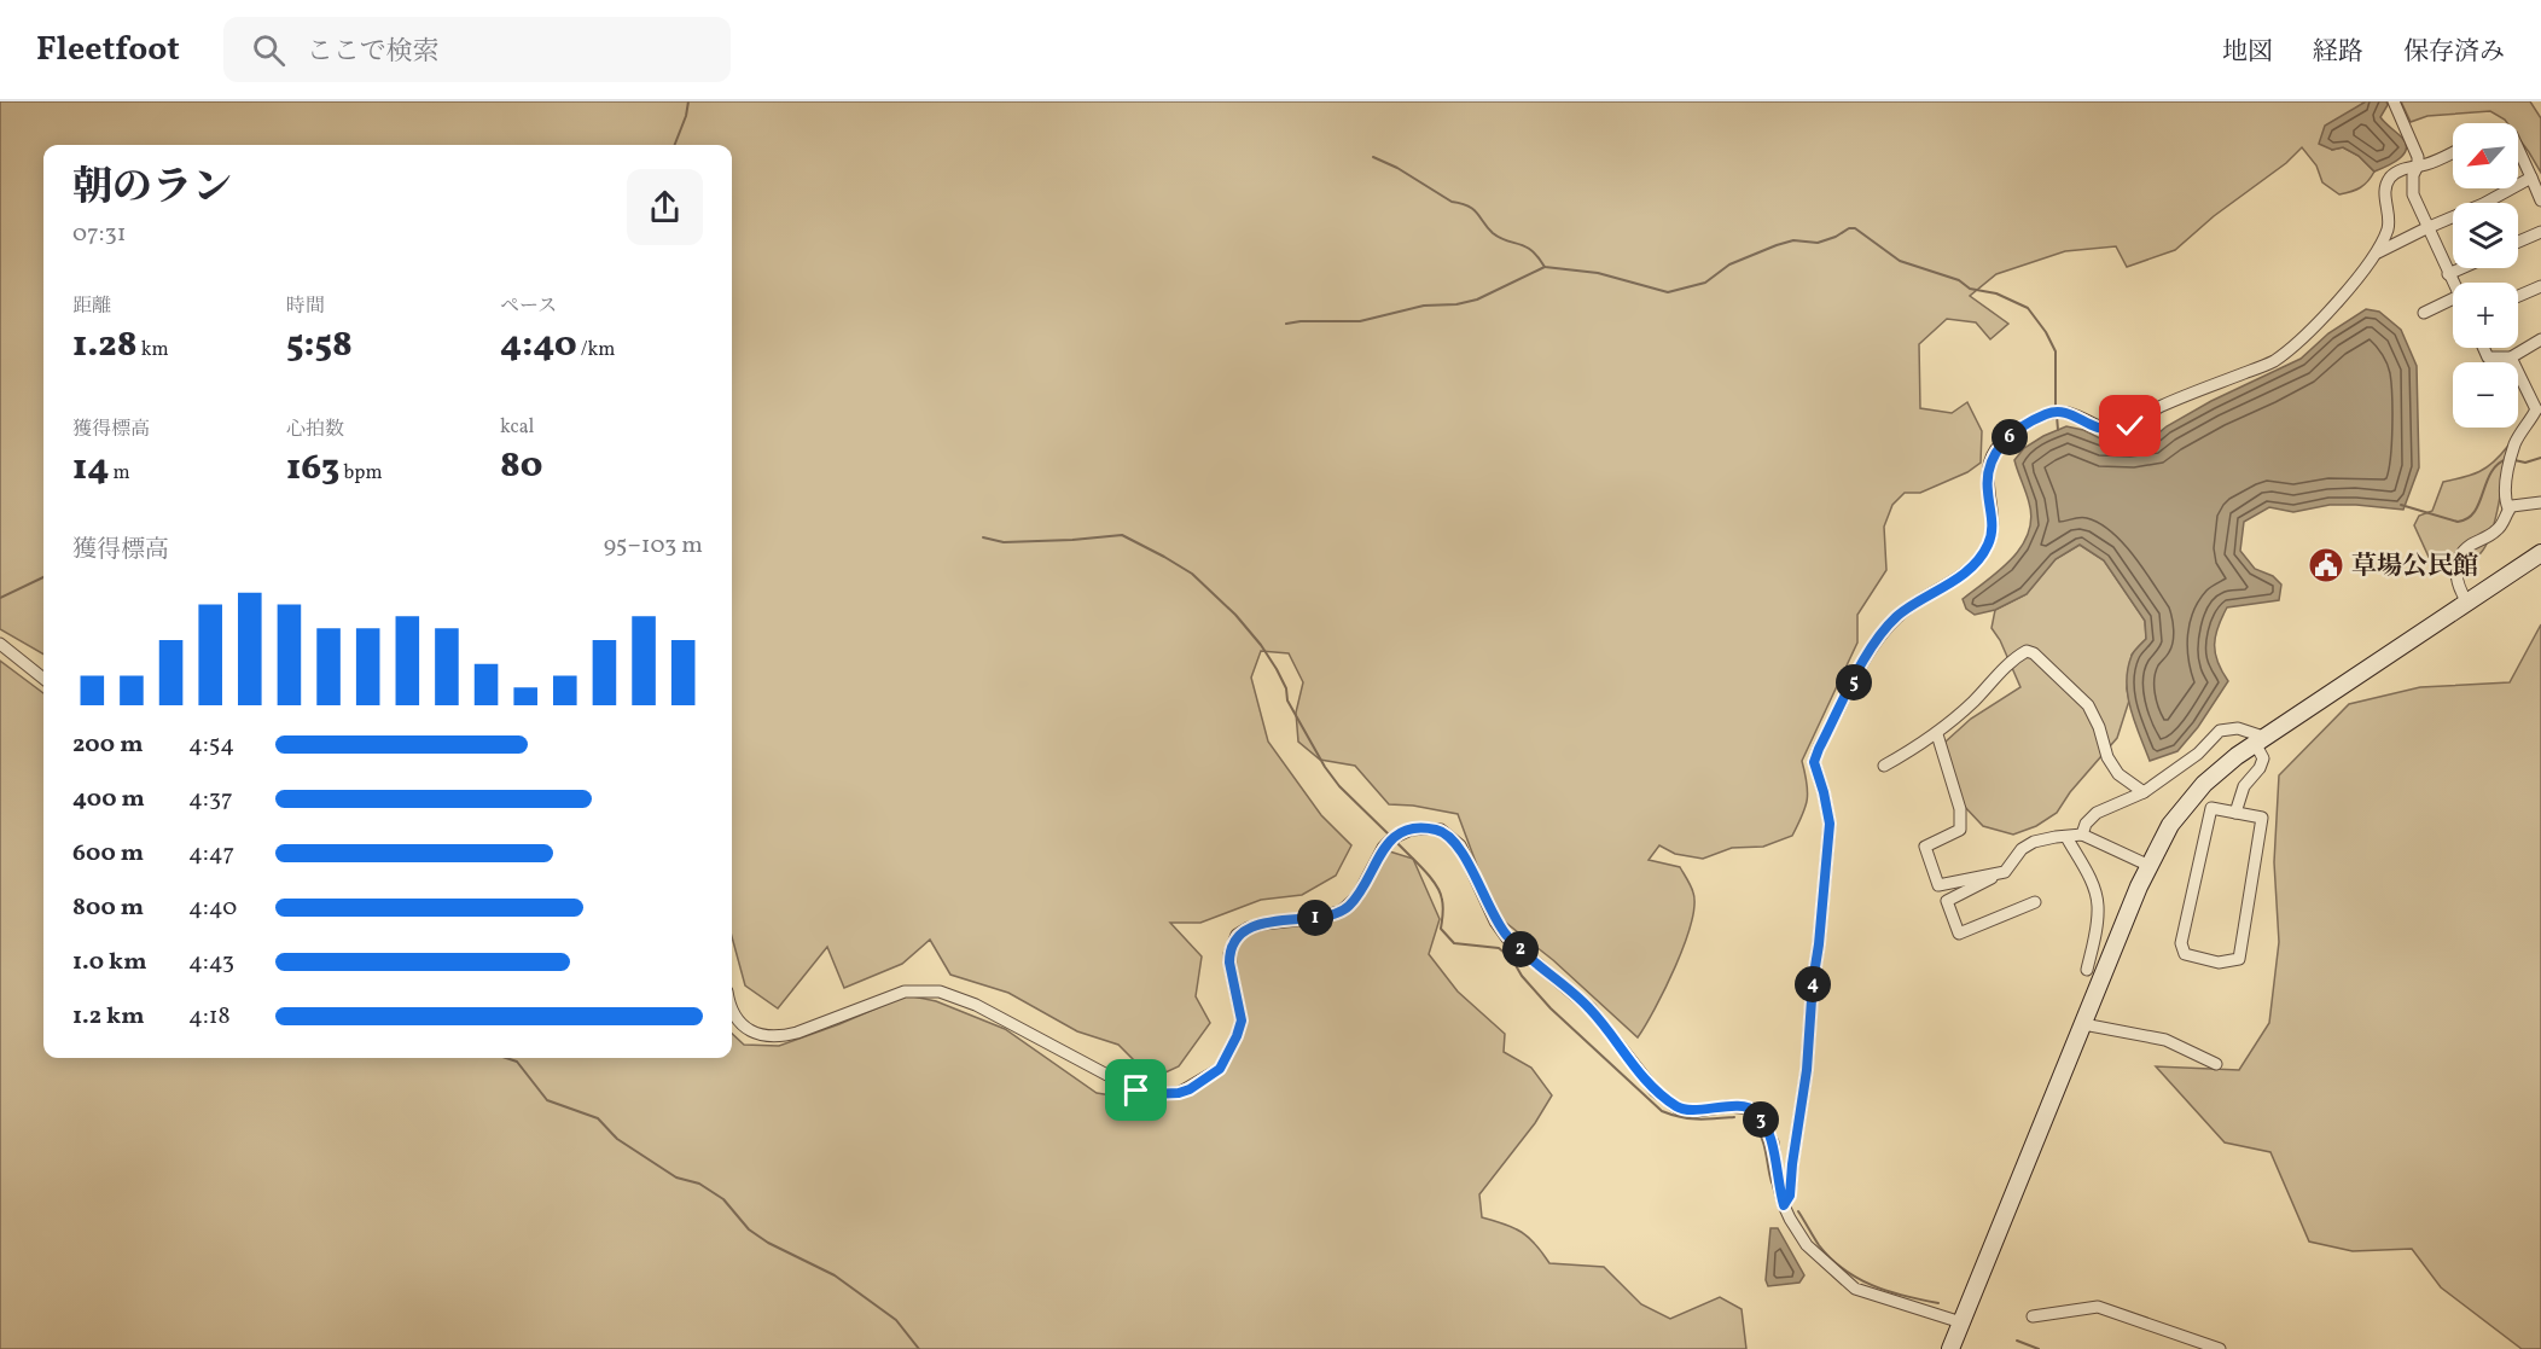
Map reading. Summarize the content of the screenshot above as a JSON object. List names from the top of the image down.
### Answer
{
  "places": {
    "public building": ["草場公民館"]
  },
  "north": "bottom left",
  "page": {
    "header": "Fleetfoot",
    "search": "ここで検索",
    "nav": ["地図", "経路", "保存済み"],
    "map_buttons": ["+", "−"],
    "heading": ["朝のラン", "07:31"],
    "stats": [
      ["距離", "1.28 km"],
      ["時間", "5:58"],
      ["ペース", "4:40 /km"],
      ["獲得標高", "14 m"],
      ["心拍数", "163 bpm"],
      ["kcal", "80"]
    ],
    "pins": [
      "6",
      "5",
      "1",
      "2",
      "4",
      "3"
    ],
    "chart": ["獲得標高", "95–103 m"],
    "list": [
      {
        "name": "200 m",
        "note": "4:54"
      },
      {
        "name": "400 m",
        "note": "4:37"
      },
      {
        "name": "600 m",
        "note": "4:47"
      },
      {
        "name": "800 m",
        "note": "4:40"
      },
      {
        "name": "1.0 km",
        "note": "4:43"
      },
      {
        "name": "1.2 km",
        "note": "4:18"
      }
    ]
  }
}
